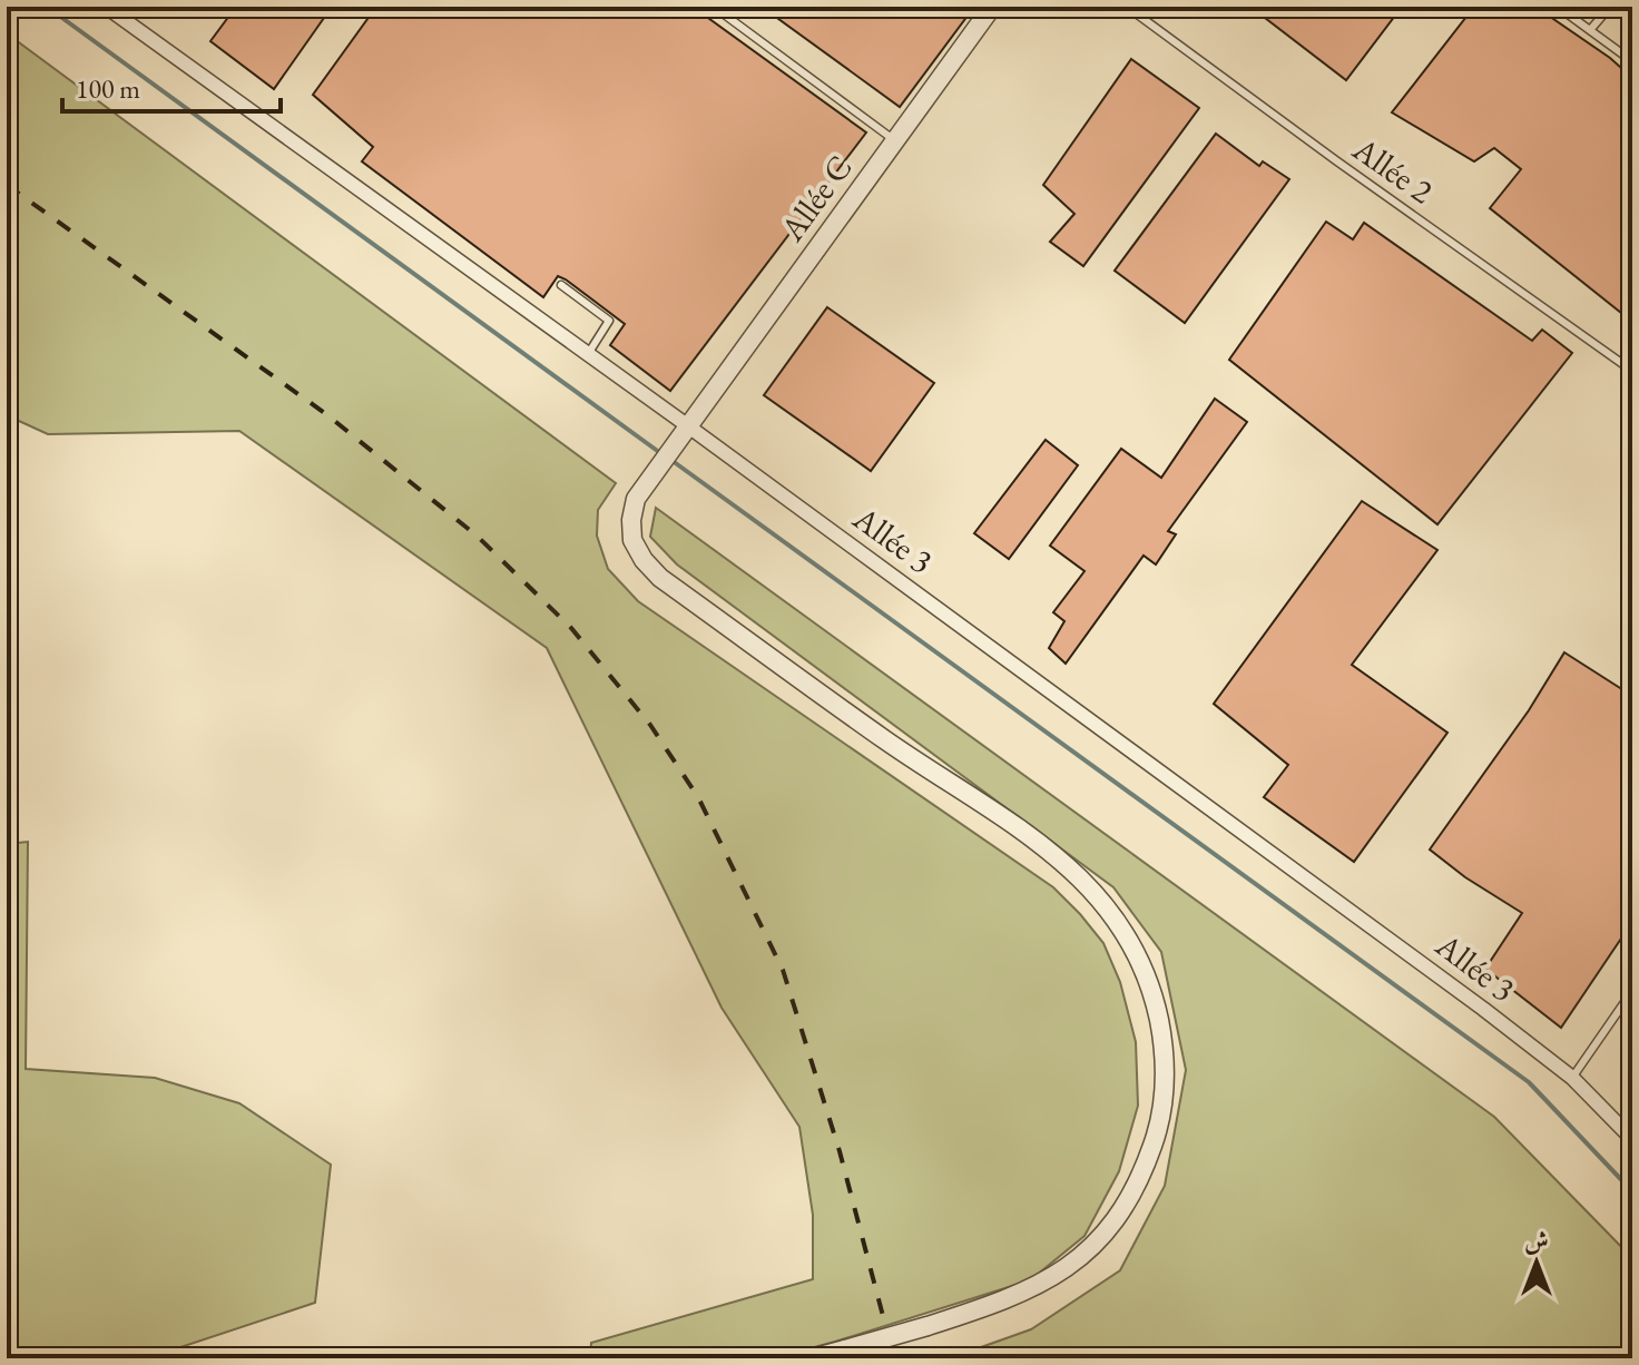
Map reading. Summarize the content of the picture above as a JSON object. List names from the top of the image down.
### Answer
{
  "streets": {
    "street": ["Allée C", "Allée 3"],
    "lane": ["Allée 2"]
  },
  "crossings": [
    ["Allée C", "Allée 3"]
  ],
  "scale_bar": "100 m",
  "north": "top"
}
